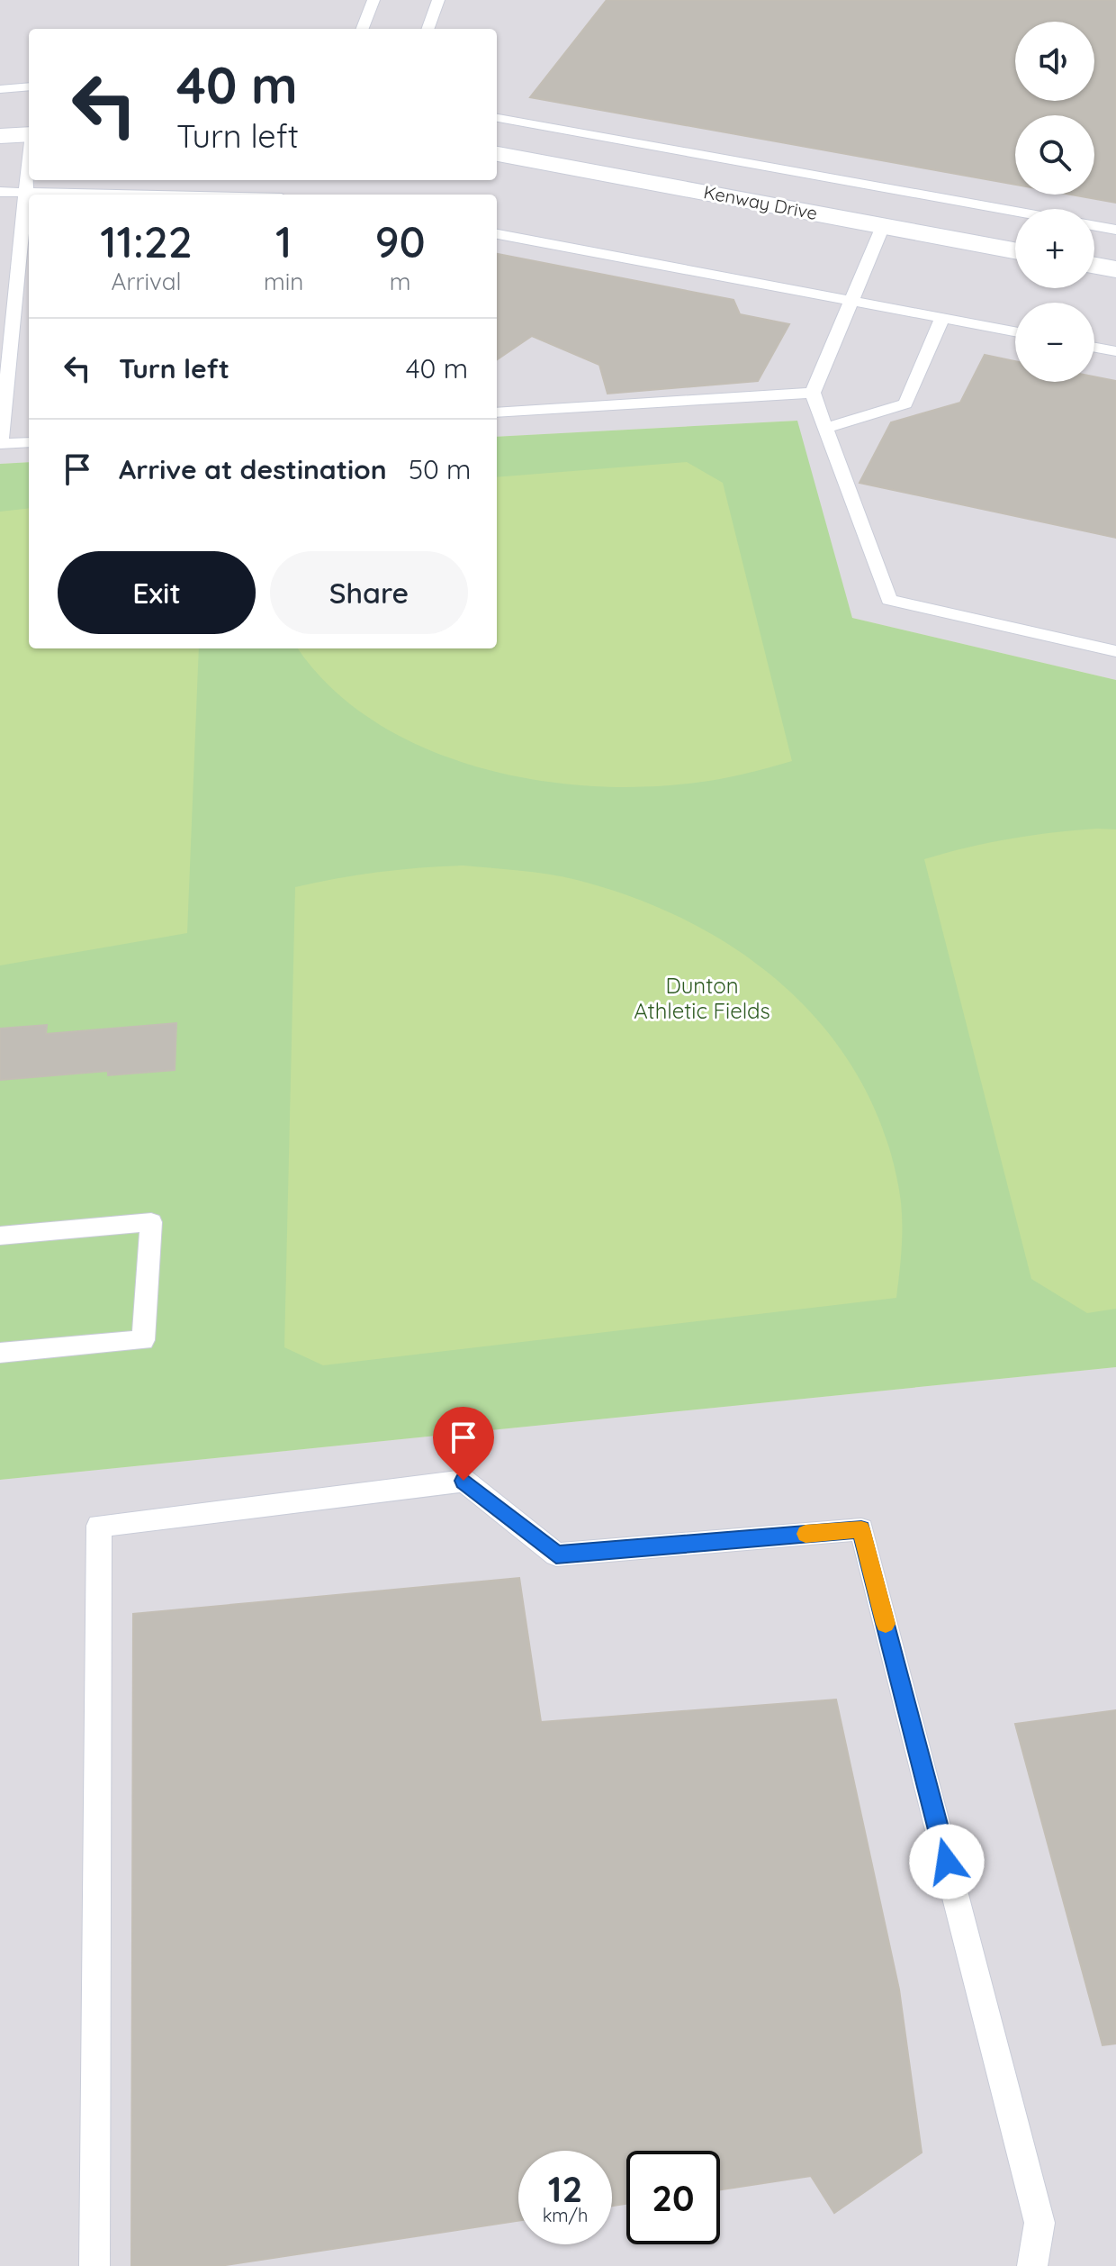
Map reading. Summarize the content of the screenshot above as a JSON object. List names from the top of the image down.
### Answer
{
  "streets": {
    "street": ["Kenway Drive"]
  },
  "parks": ["Dunton Athletic Fields"],
  "page": {
    "map_buttons": ["+", "−"],
    "turn": ["40 m", "Turn left"],
    "eta": [
      "11:22",
      "Arrival",
      "1",
      "min",
      "90",
      "m"
    ],
    "list": [
      {
        "name": "Turn left",
        "value": "40 m"
      },
      {
        "name": "Arrive at destination",
        "value": "50 m"
      }
    ],
    "buttons": ["Exit", "Share"],
    "speed": "12 km/h",
    "limit": "20"
  }
}
